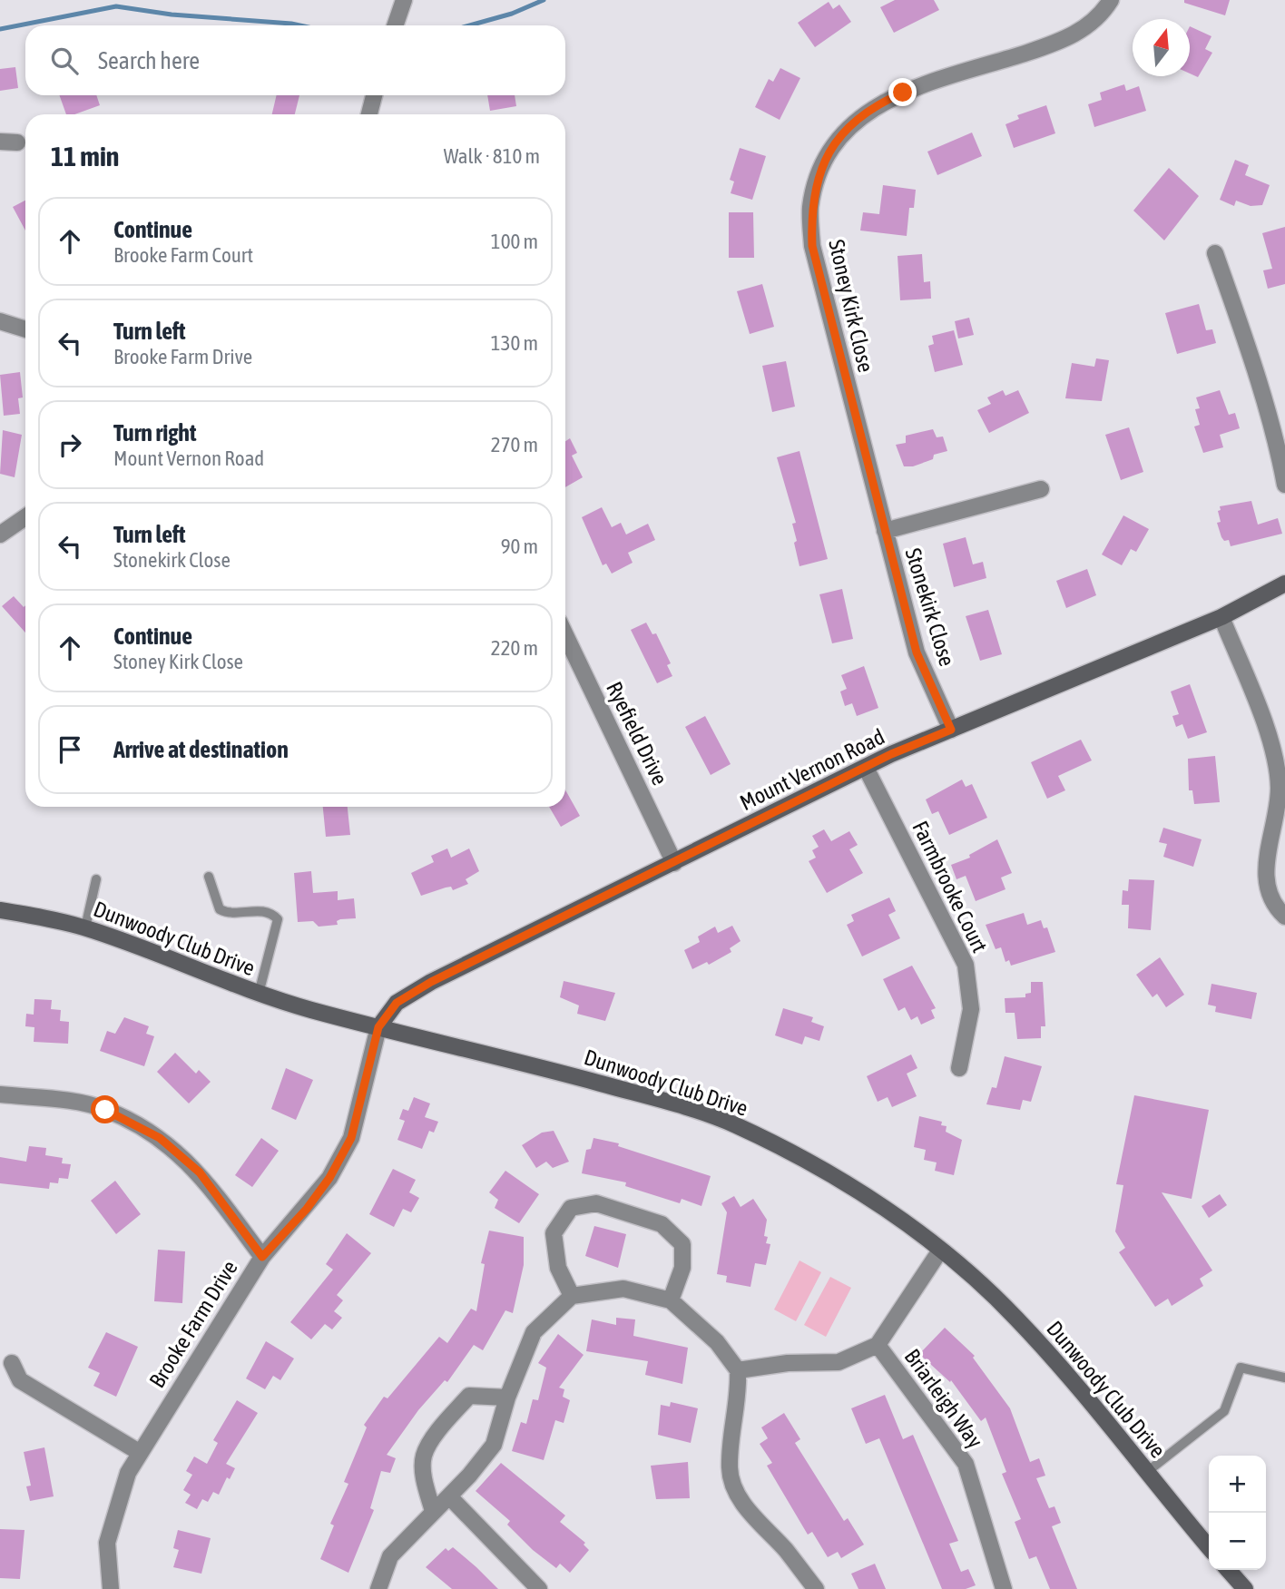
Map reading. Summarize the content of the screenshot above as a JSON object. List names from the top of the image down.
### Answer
{
  "streets": {
    "main road": ["Mount Vernon Road", "Dunwoody Club Drive"],
    "street": [
      "Stoney Kirk Close",
      "Stonekirk Close",
      "Ryefield Drive",
      "Farmbrooke Court",
      "Brooke Farm Drive",
      "Briarleigh Way"
    ]
  },
  "crossings": [
    ["Stoney Kirk Close", "Stonekirk Close"],
    ["Stonekirk Close", "Mount Vernon Road"],
    ["Ryefield Drive", "Mount Vernon Road"],
    ["Mount Vernon Road", "Farmbrooke Court"],
    ["Mount Vernon Road", "Dunwoody Club Drive"],
    ["Mount Vernon Road", "Brooke Farm Drive"],
    ["Dunwoody Club Drive", "Brooke Farm Drive"]
  ],
  "north": "top",
  "page": {
    "search": "Search here",
    "heading": ["11 min", "Walk · 810 m"],
    "list": [
      ["Continue", "Brooke Farm Court", "100 m"],
      ["Turn left", "Brooke Farm Drive", "130 m"],
      ["Turn right", "Mount Vernon Road", "270 m"],
      ["Turn left", "Stonekirk Close", "90 m"],
      ["Continue", "Stoney Kirk Close", "220 m"],
      "Arrive at destination"
    ],
    "map_buttons": ["+", "−"]
  }
}
